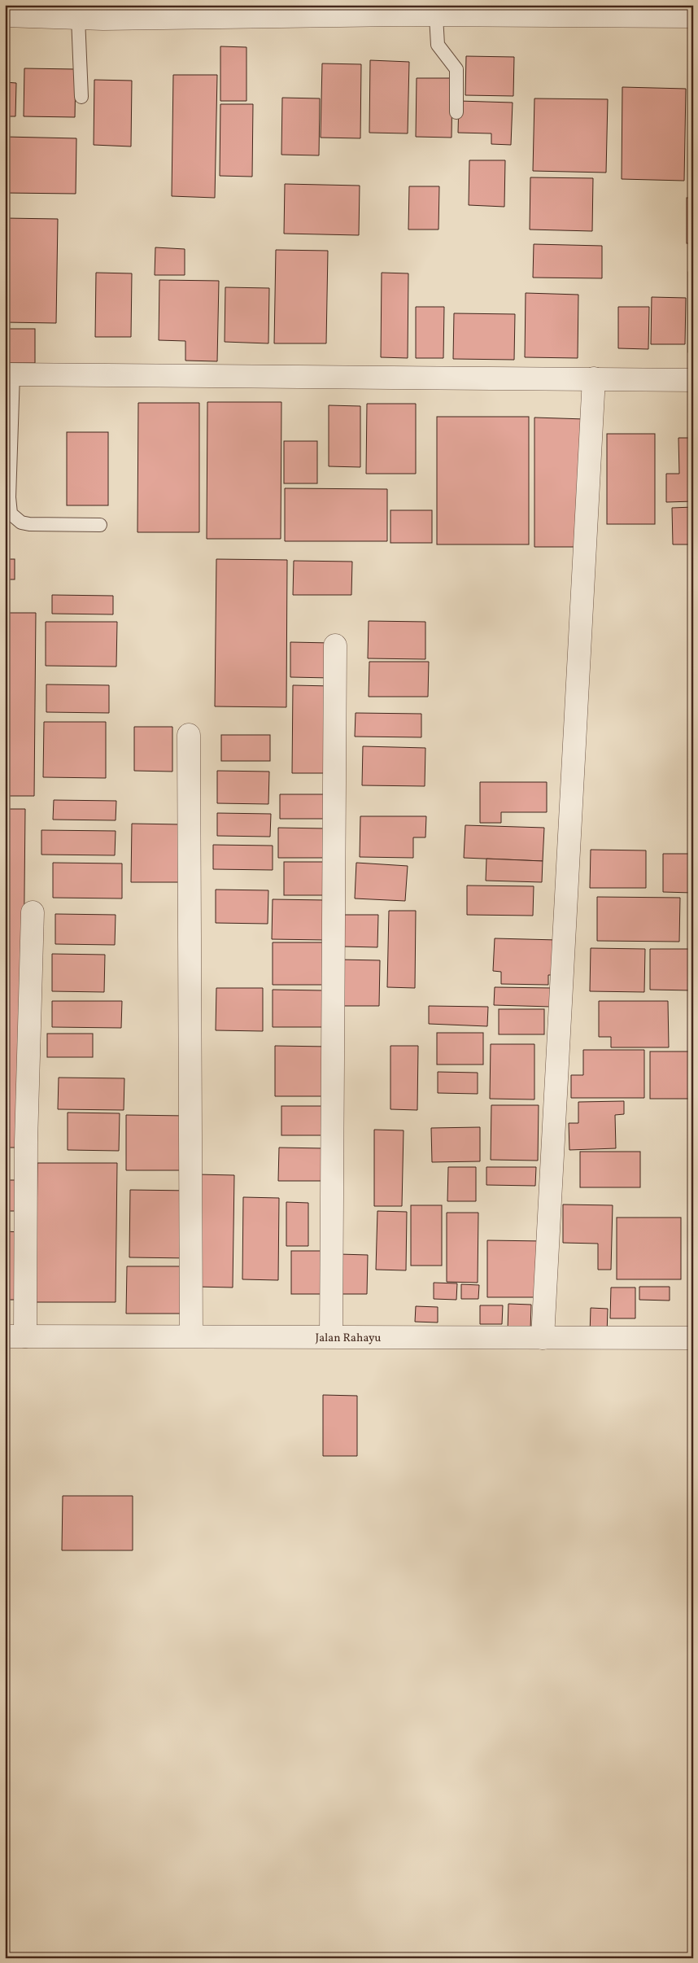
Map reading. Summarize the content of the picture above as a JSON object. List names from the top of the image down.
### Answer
{
  "streets": {
    "street": ["Jalan Rahayu"]
  }
}
